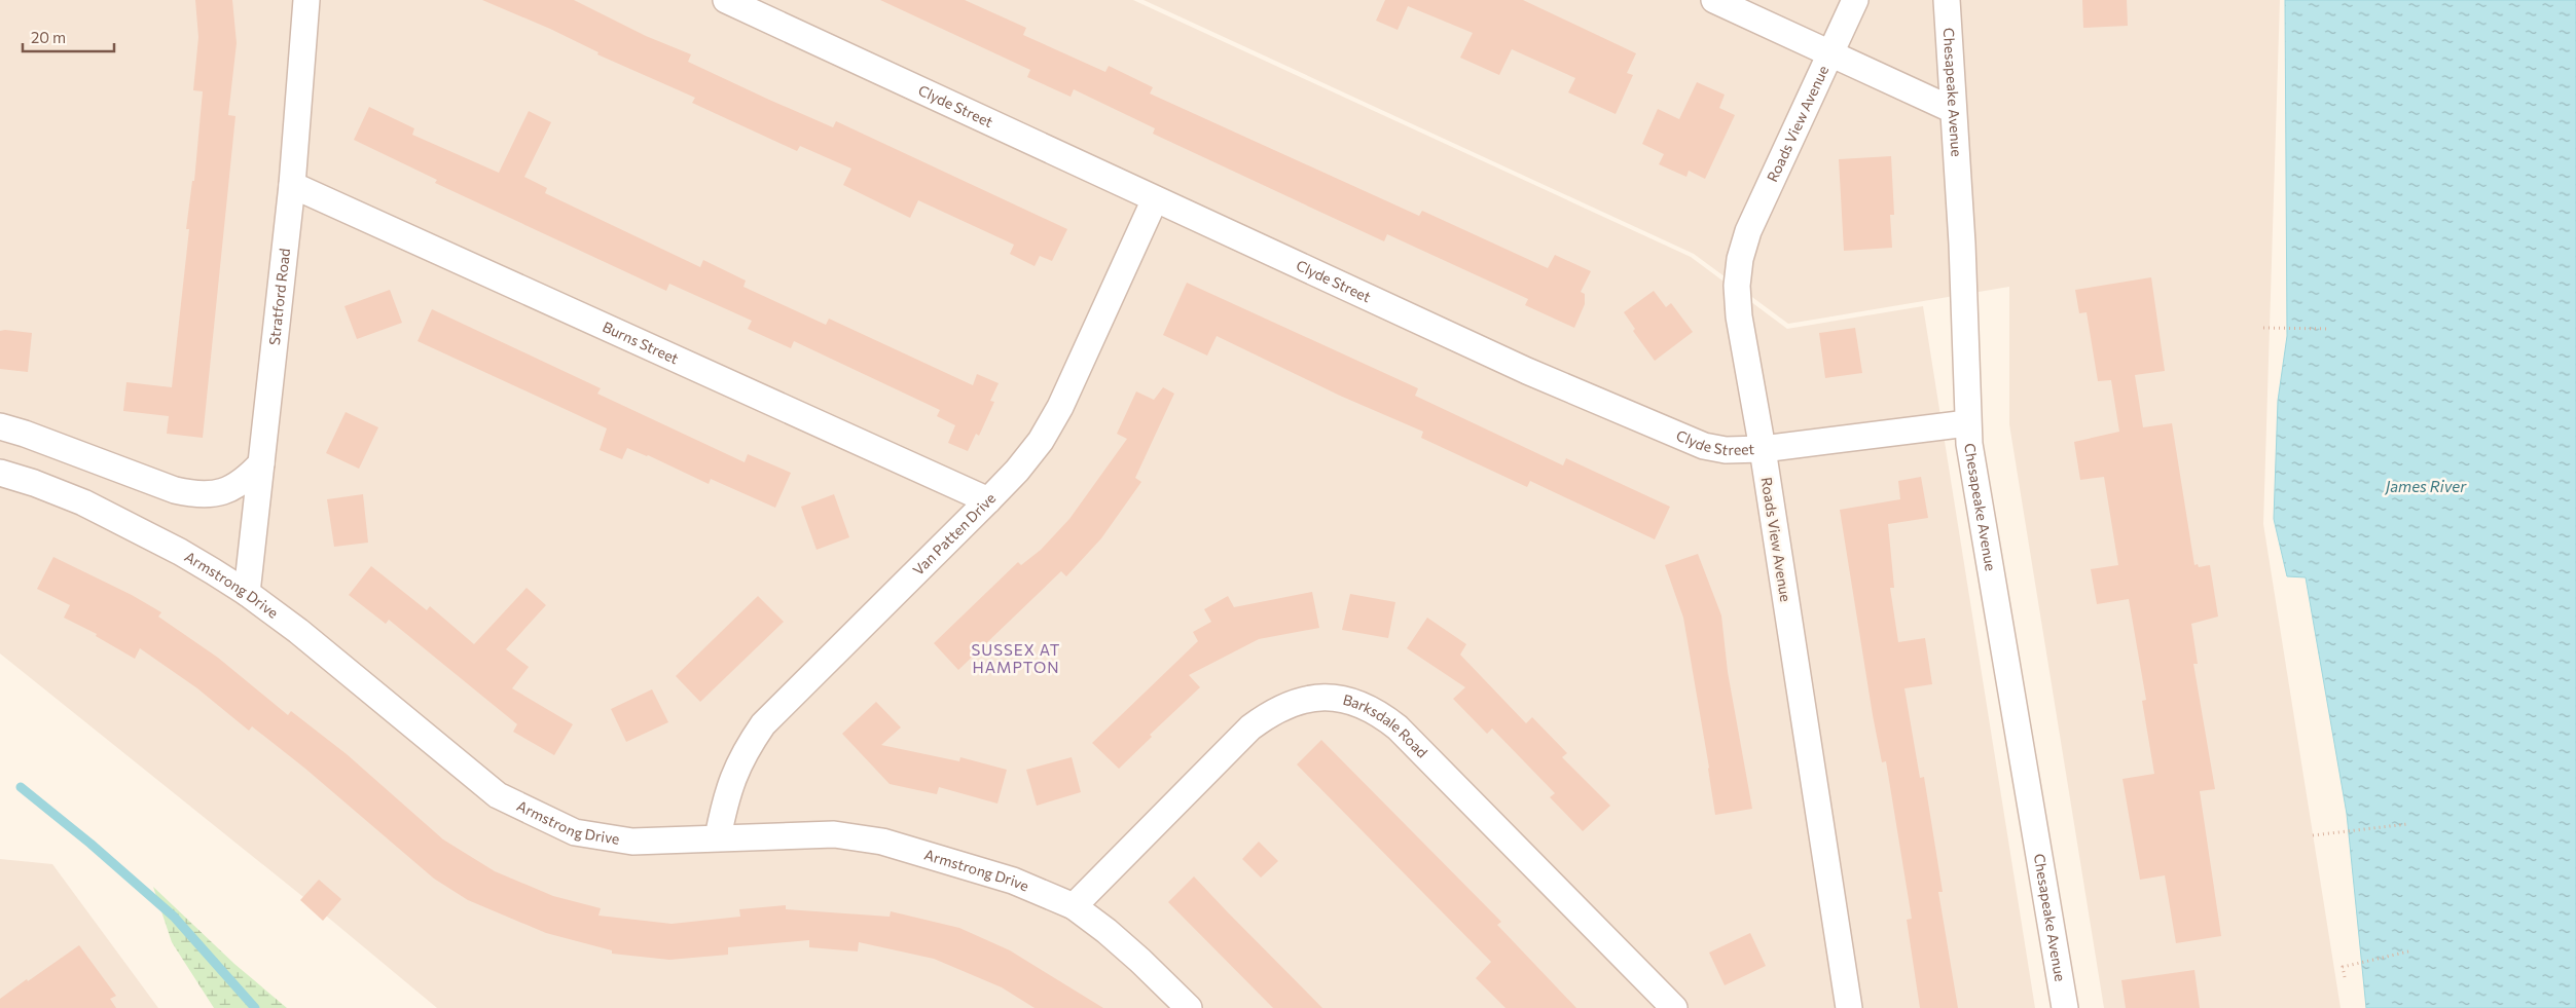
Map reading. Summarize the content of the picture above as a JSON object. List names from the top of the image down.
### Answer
{
  "streets": {
    "street": [
      "Chesapeake Avenue",
      "Clyde Street",
      "Roads View Avenue",
      "Stratford Road",
      "Burns Street",
      "Van Patten Drive",
      "Armstrong Drive",
      "Barksdale Road"
    ]
  },
  "crossings": [
    ["Chesapeake Avenue", "Clyde Street"],
    ["Clyde Street", "Roads View Avenue"],
    ["Clyde Street", "Van Patten Drive"],
    ["Stratford Road", "Burns Street"],
    ["Stratford Road", "Armstrong Drive"],
    ["Burns Street", "Van Patten Drive"],
    ["Van Patten Drive", "Armstrong Drive"],
    ["Armstrong Drive", "Barksdale Road"]
  ],
  "districts": ["SUSSEX AT HAMPTON"],
  "water": ["James River"],
  "scale_bar": "20 m"
}
